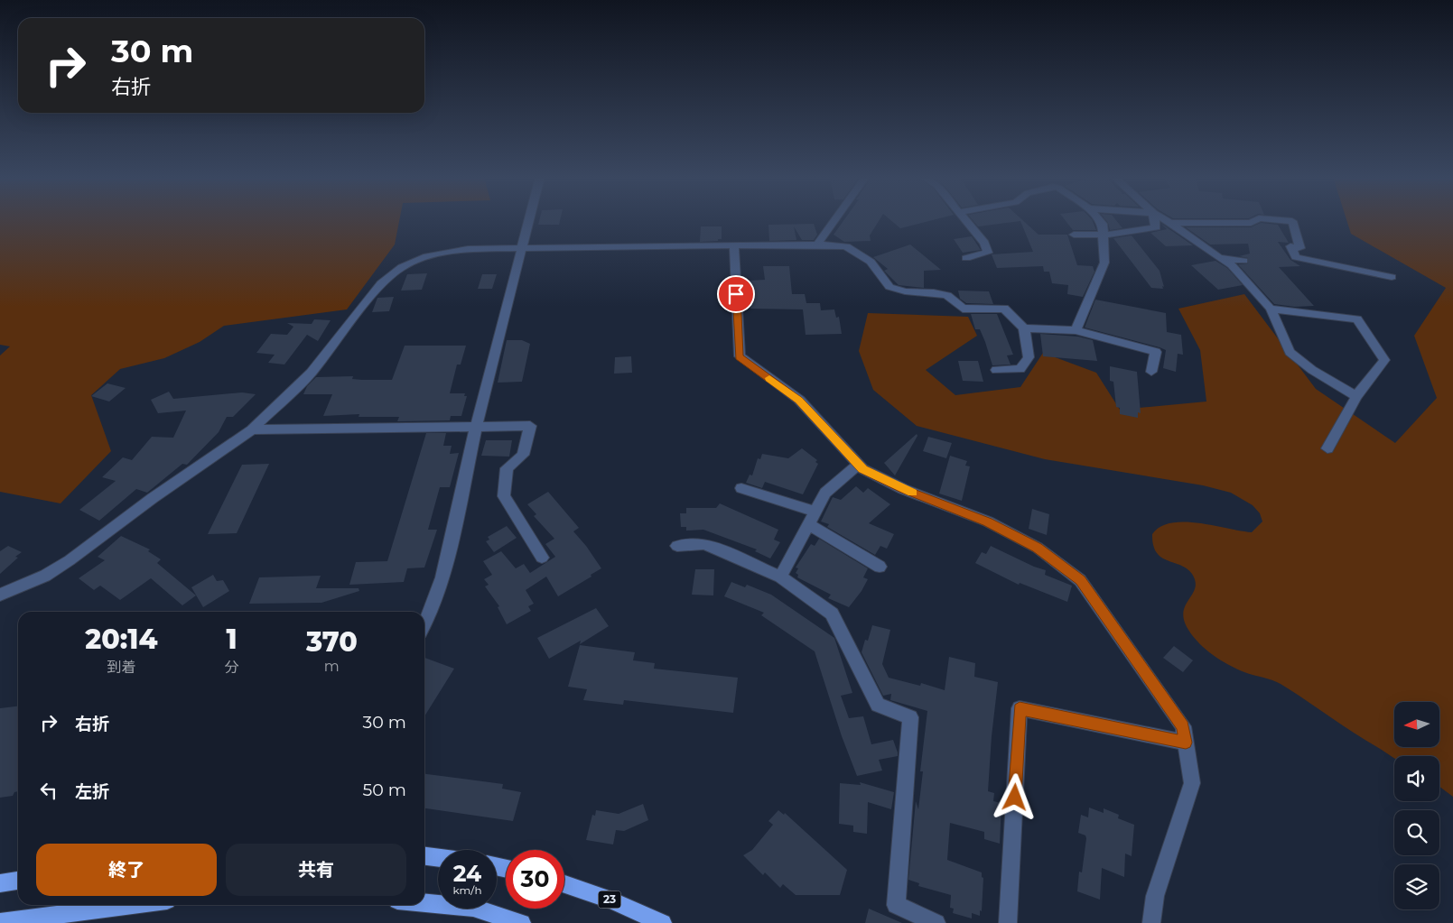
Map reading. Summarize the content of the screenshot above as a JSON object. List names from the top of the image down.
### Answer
{
  "streets": {
    "highway": ["23"]
  },
  "north": "left",
  "page": {
    "turn": ["30 m", "右折"],
    "eta": [
      "20:14",
      "到着",
      "1",
      "分",
      "370",
      "m"
    ],
    "list": [
      {
        "name": "右折",
        "value": "30 m"
      },
      {
        "name": "左折",
        "value": "50 m"
      }
    ],
    "buttons": ["終了", "共有"],
    "speed": "24 km/h",
    "limit": "30"
  }
}
